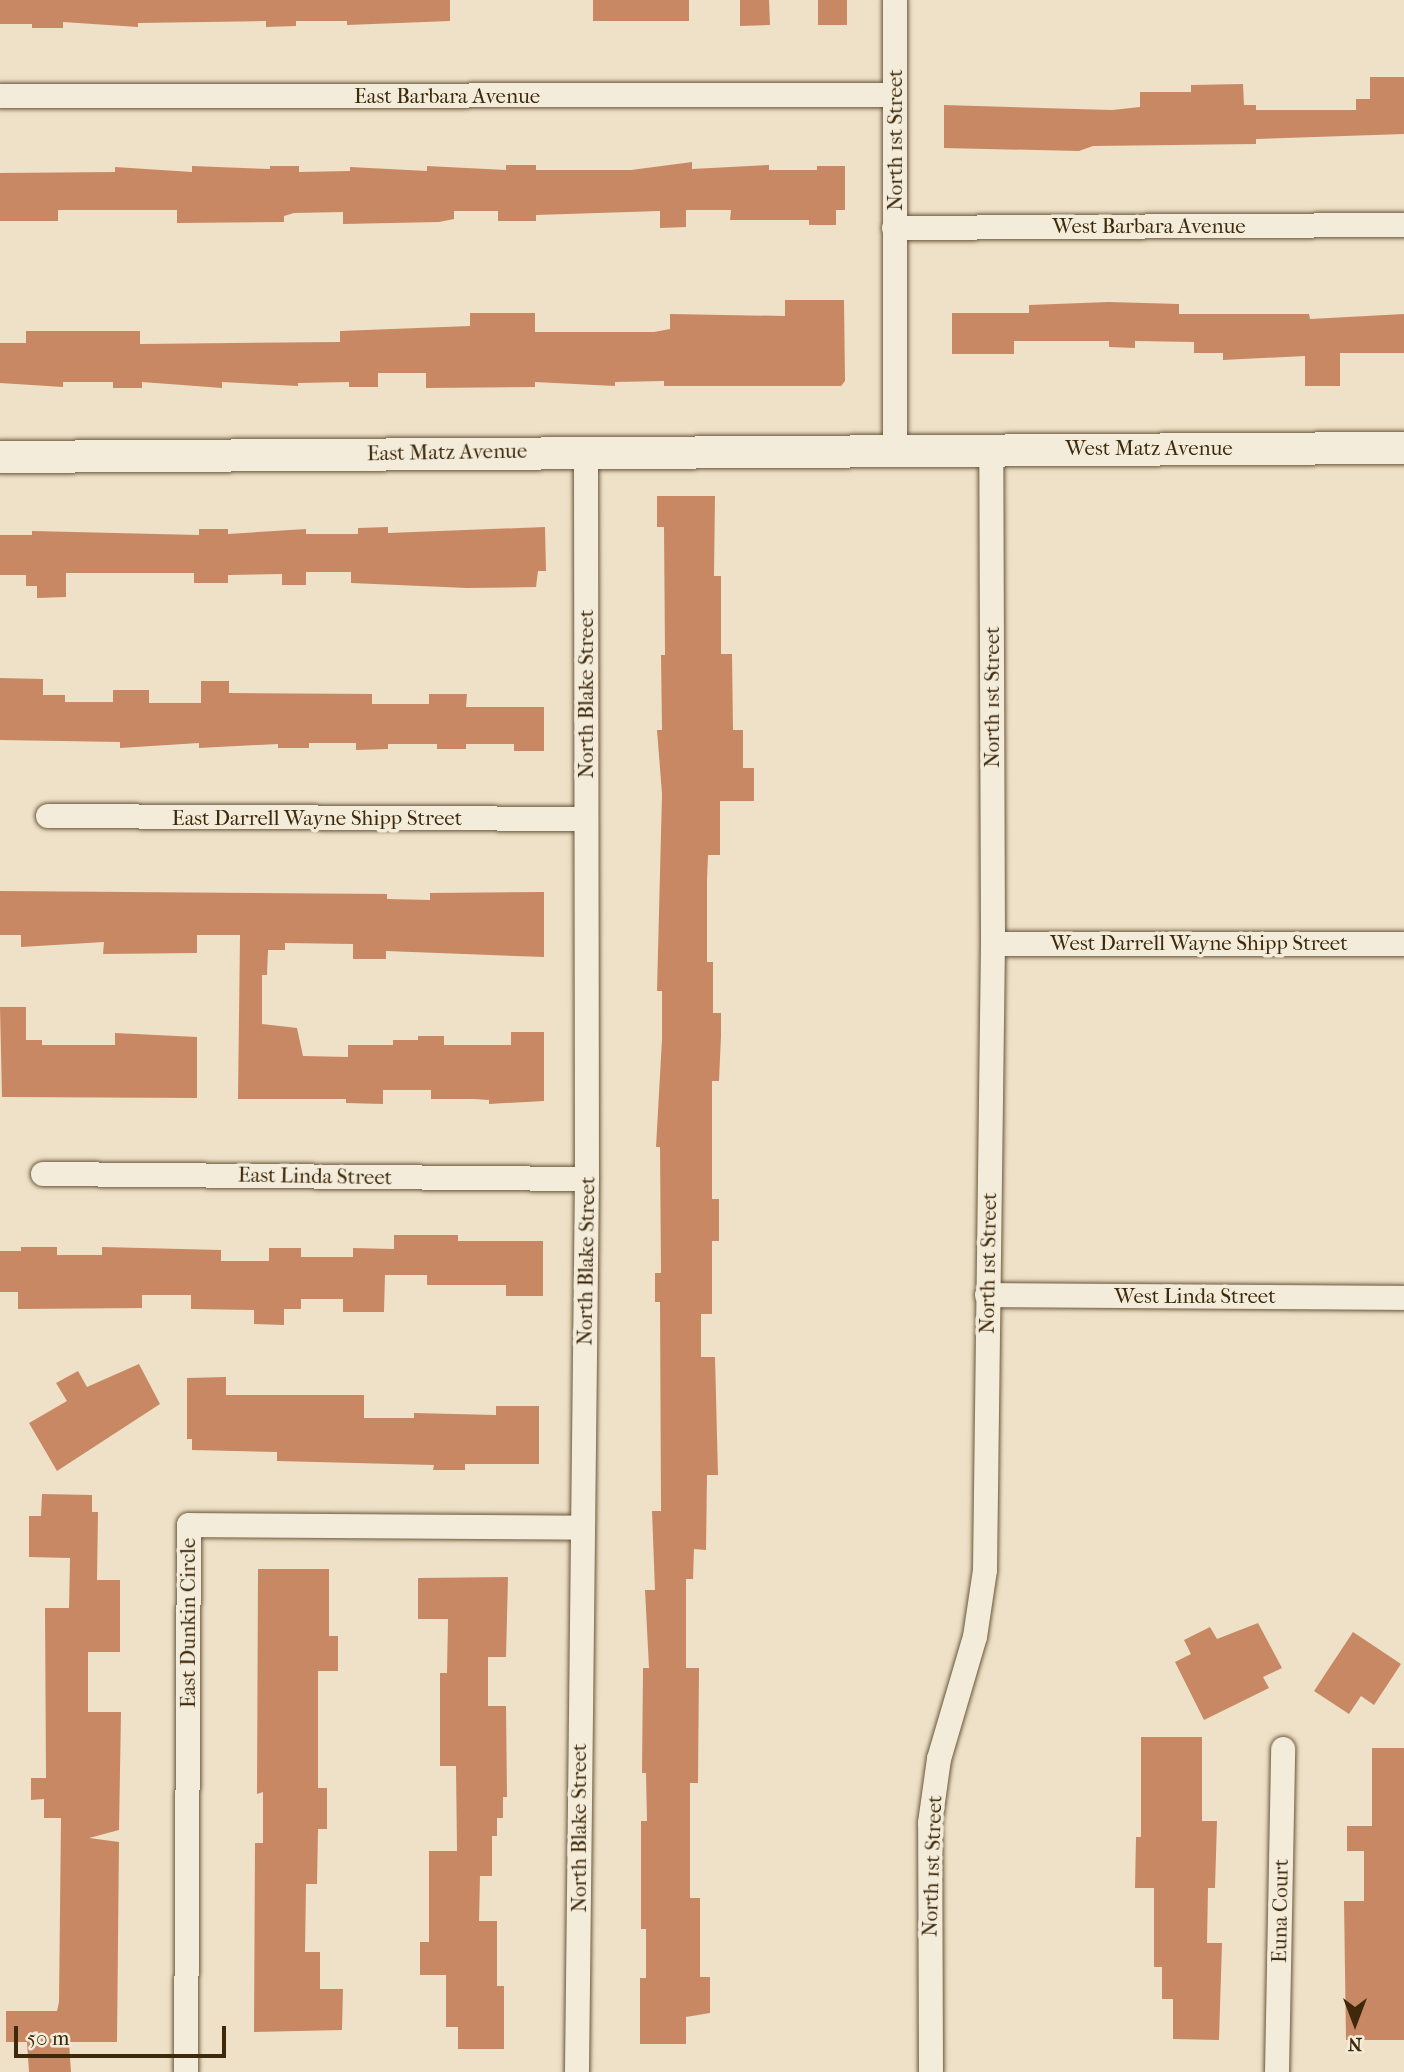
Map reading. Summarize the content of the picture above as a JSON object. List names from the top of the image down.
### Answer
{
  "streets": {
    "street": [
      "East Barbara Avenue",
      "North 1st Street",
      "West Barbara Avenue",
      "West Matz Avenue",
      "East Matz Avenue",
      "North Blake Street",
      "East Darrell Wayne Shipp Street",
      "West Darrell Wayne Shipp Street",
      "East Linda Street",
      "West Linda Street",
      "East Dunkin Circle",
      "Euna Court"
    ]
  },
  "crossings": [
    ["East Barbara Avenue", "North 1st Street"],
    ["North 1st Street", "West Barbara Avenue"],
    ["North 1st Street", "West Matz Avenue"],
    ["North 1st Street", "East Matz Avenue"],
    ["North 1st Street", "West Darrell Wayne Shipp Street"],
    ["North 1st Street", "West Linda Street"],
    ["West Matz Avenue", "East Matz Avenue"],
    ["East Matz Avenue", "North Blake Street"],
    ["North Blake Street", "East Darrell Wayne Shipp Street"],
    ["North Blake Street", "East Linda Street"],
    ["North Blake Street", "East Dunkin Circle"]
  ],
  "scale_bar": "50 m",
  "north": "bottom"
}
